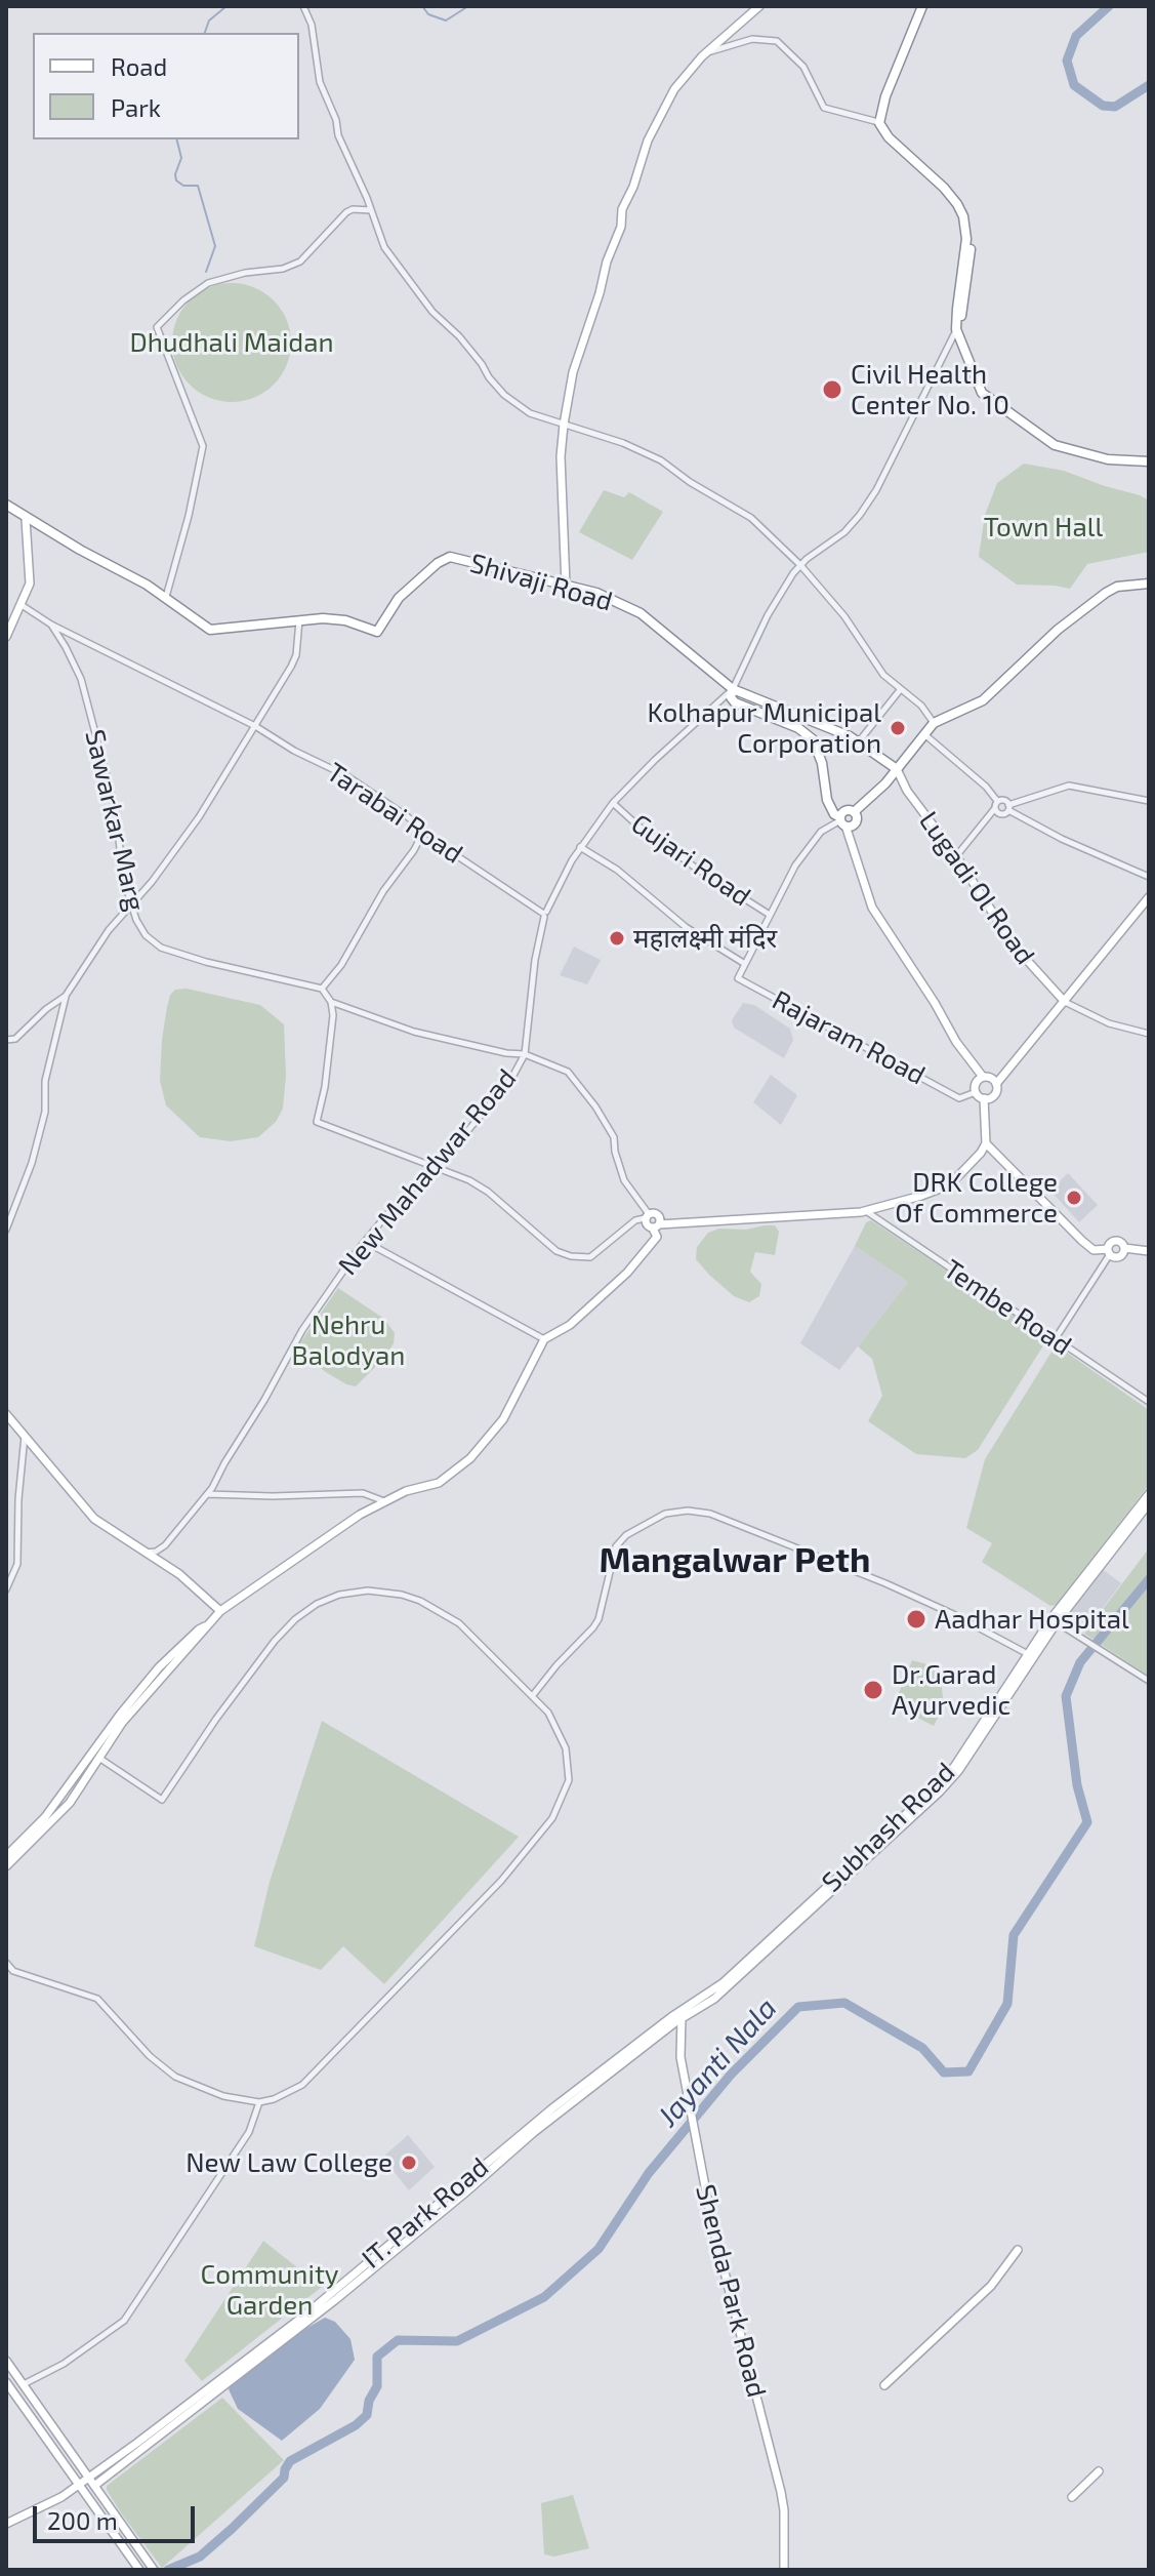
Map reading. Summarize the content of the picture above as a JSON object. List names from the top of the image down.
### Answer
{
  "streets": {
    "highway": ["Shivaji Road"],
    "main road": [
      "Lugadi Ol Road",
      "Subhash Road",
      "IT. Park Road",
      "Shenda Park Road"
    ],
    "street": [
      "Tarabai Road",
      "Sawarkar Marg",
      "Gujari Road",
      "Rajaram Road",
      "New Mahadwar Road",
      "Tembe Road"
    ]
  },
  "crossings": [
    ["Tarabai Road", "Sawarkar Marg"],
    ["Subhash Road", "IT. Park Road"],
    ["Subhash Road", "Shenda Park Road"],
    ["IT. Park Road", "Shenda Park Road"]
  ],
  "districts": ["Mangalwar Peth"],
  "water": ["Jayanti Nala"],
  "parks": [
    "Dhudhali Maidan",
    "Town Hall",
    "Nehru Balodyan",
    "Community Garden"
  ],
  "places": [
    "Civil Health Center No. 10",
    "Kolhapur Municipal Corporation",
    "महालक्ष्मी मंदिर",
    "DRK College Of Commerce",
    "Aadhar Hospital",
    "Dr.Garad Ayurvedic",
    "New Law College"
  ],
  "legend": ["Road", "Park"],
  "scale_bar": "200 m"
}
